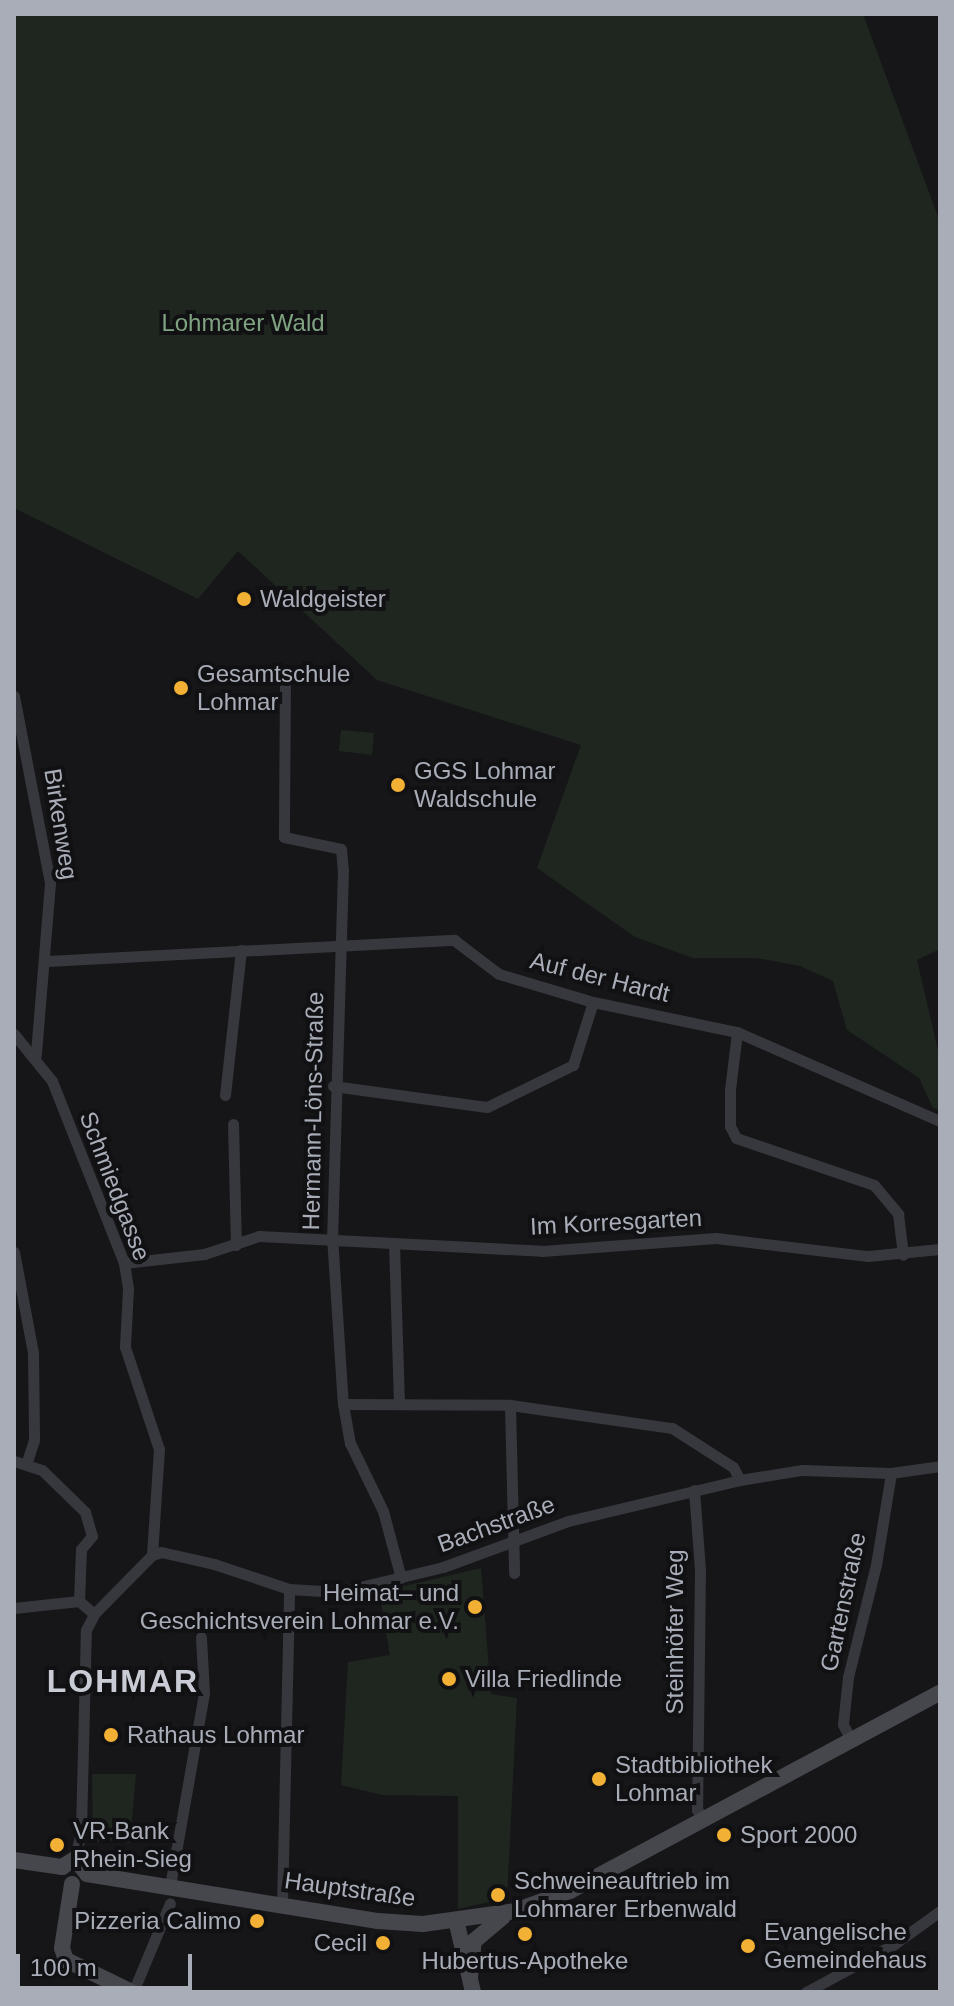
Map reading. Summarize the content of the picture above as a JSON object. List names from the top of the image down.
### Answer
{
  "streets": {
    "main road": ["Hauptstraße"],
    "street": [
      "Birkenweg",
      "Auf der Hardt",
      "Hermann-Löns-Straße",
      "Schmiedgasse",
      "Im Korresgarten",
      "Bachstraße",
      "Gartenstraße",
      "Steinhöfer Weg"
    ]
  },
  "crossings": [
    ["Birkenweg", "Auf der Hardt"],
    ["Birkenweg", "Schmiedgasse"],
    ["Auf der Hardt", "Hermann-Löns-Straße"],
    ["Hermann-Löns-Straße", "Im Korresgarten"],
    ["Hermann-Löns-Straße", "Bachstraße"],
    ["Schmiedgasse", "Im Korresgarten"],
    ["Schmiedgasse", "Bachstraße"],
    ["Bachstraße", "Gartenstraße"],
    ["Bachstraße", "Steinhöfer Weg"],
    ["Gartenstraße", "Hauptstraße"],
    ["Steinhöfer Weg", "Hauptstraße"]
  ],
  "districts": ["LOHMAR"],
  "parks": ["Lohmarer Wald"],
  "places": [
    "Waldgeister",
    "Gesamtschule Lohmar",
    "GGS Lohmar Waldschule",
    "Heimat– und Geschichtsverein Lohmar e.V.",
    "Villa Friedlinde",
    "Rathaus Lohmar",
    "Stadtbibliothek Lohmar",
    "Sport 2000",
    "VR-Bank Rhein-Sieg",
    "Schweineauftrieb im Lohmarer Erbenwald",
    "Pizzeria Calimo",
    "Hubertus-Apotheke",
    "Cecil",
    "Evangelische Gemeindehaus"
  ],
  "scale_bar": "100 m"
}
